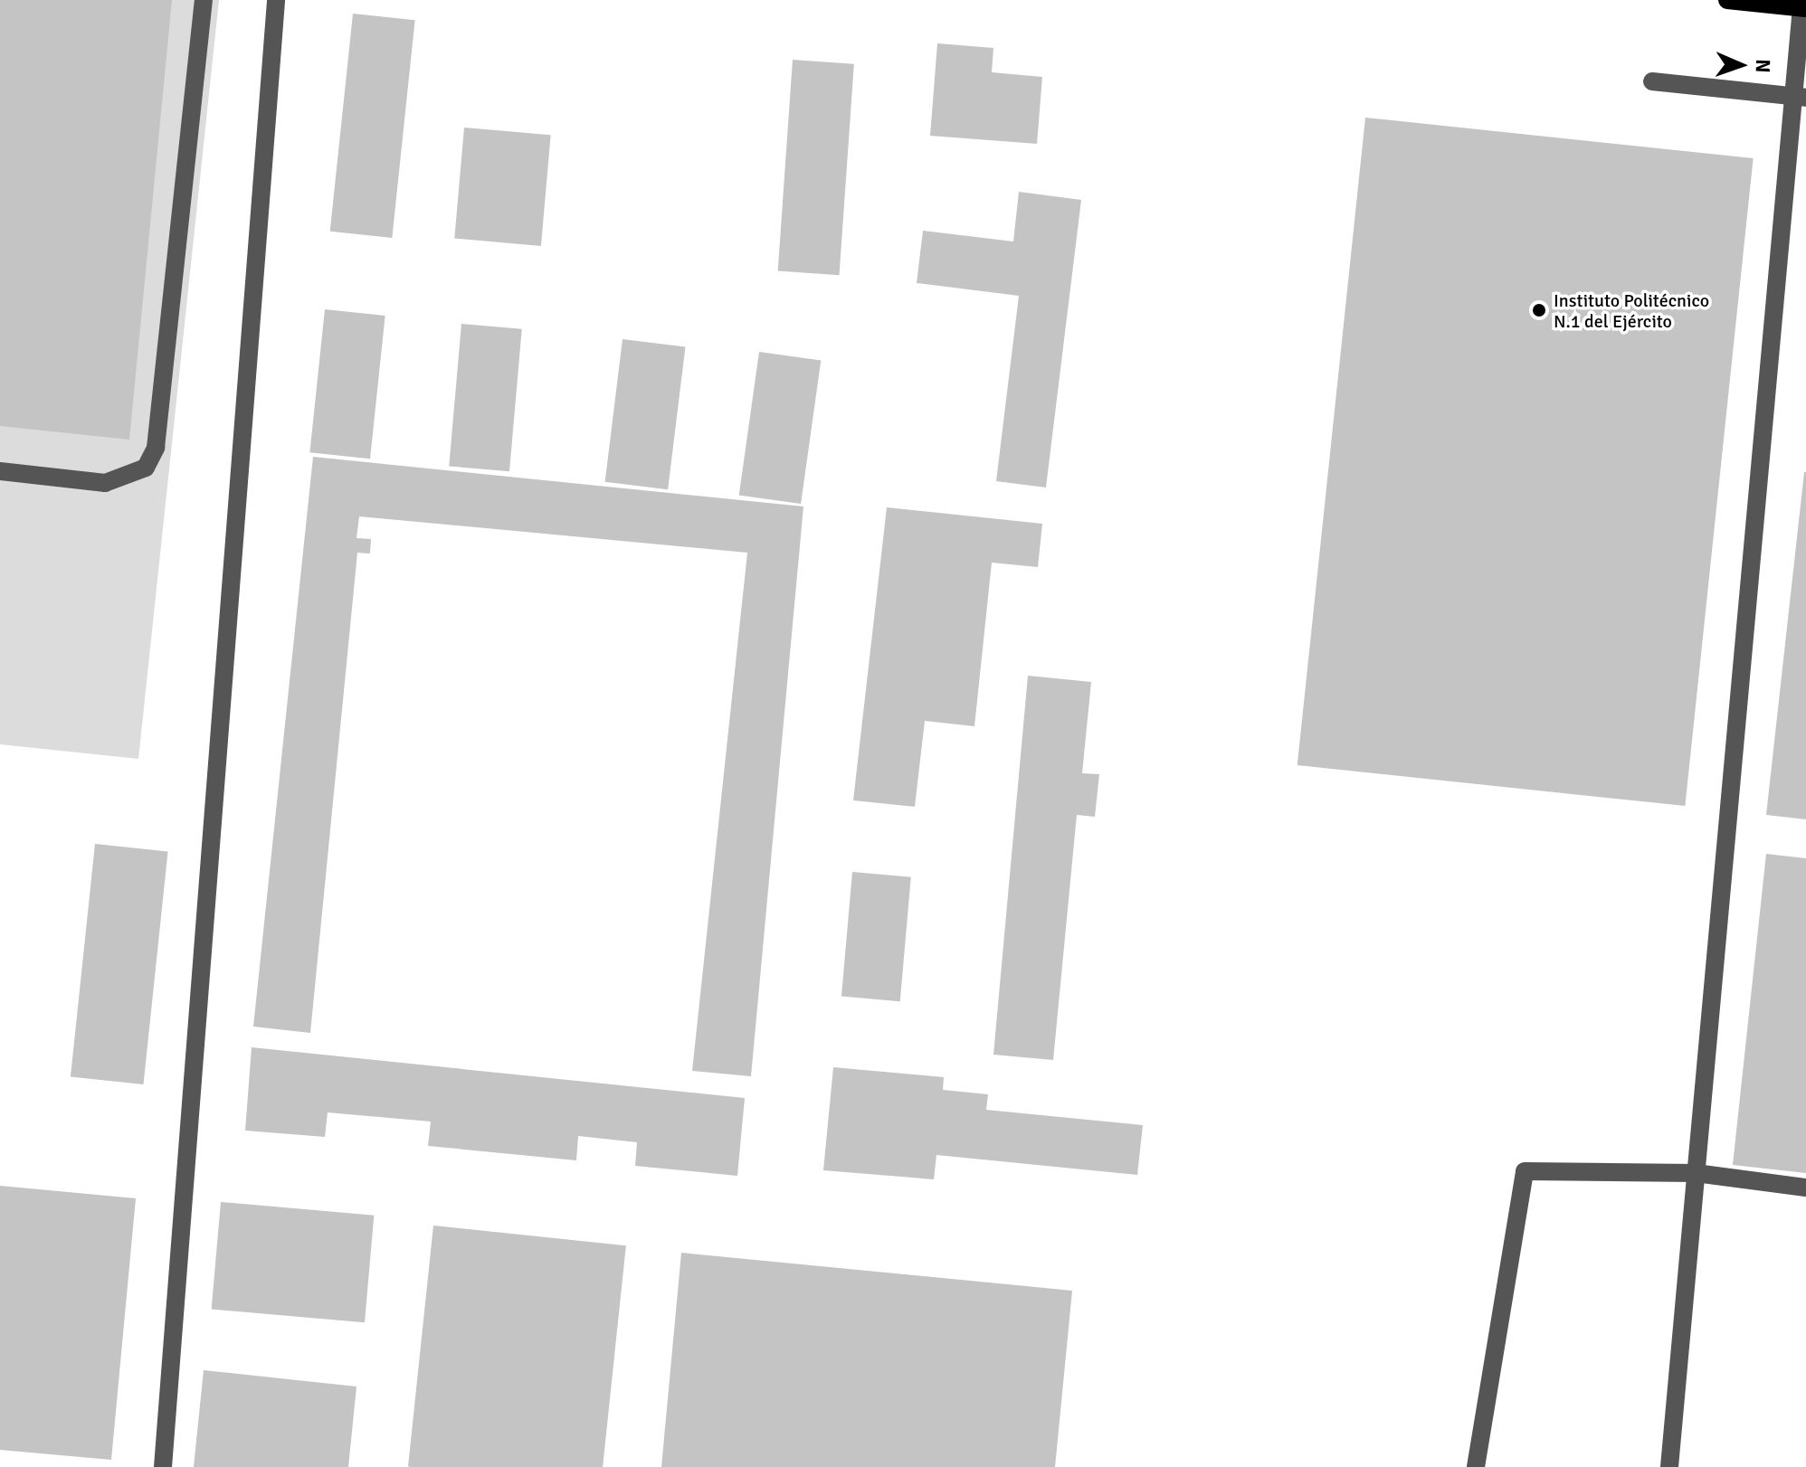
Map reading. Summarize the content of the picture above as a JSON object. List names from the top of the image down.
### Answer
{
  "places": ["Instituto Politécnico N.1 del Ejército"],
  "north": "right"
}
